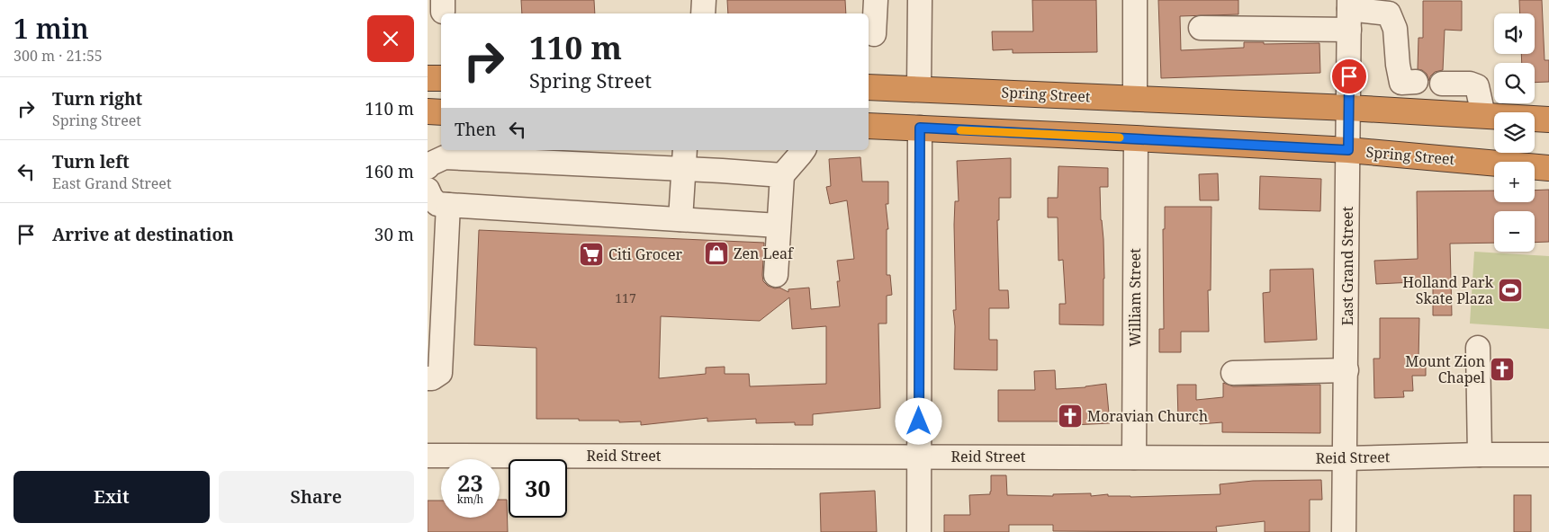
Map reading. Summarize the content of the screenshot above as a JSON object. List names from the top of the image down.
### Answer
{
  "streets": {
    "highway": ["Spring Street"],
    "street": ["East Grand Street", "William Street", "Reid Street"]
  },
  "crossings": [
    ["Spring Street", "East Grand Street"],
    ["Spring Street", "William Street"],
    ["East Grand Street", "Reid Street"],
    ["William Street", "Reid Street"]
  ],
  "places": {
    "shop": ["Zen Leaf"],
    "supermarket": ["Citi Grocer"],
    "sports": ["Holland Park Skate Plaza"],
    "church": ["Mount Zion Chapel", "Moravian Church"]
  },
  "house_numbers": ["117"],
  "page": {
    "heading": ["1 min", "300 m · 21:55"],
    "map_buttons": ["+", "−"],
    "turn": ["110 m", "Spring Street"],
    "list": [
      {
        "name": "Turn right",
        "note": "Spring Street",
        "value": "110 m"
      },
      {
        "name": "Turn left",
        "note": "East Grand Street",
        "value": "160 m"
      },
      {
        "name": "Arrive at destination",
        "value": "30 m"
      }
    ],
    "then": "Then",
    "speed": "23 km/h",
    "limit": "30",
    "buttons": ["Exit", "Share"]
  }
}
